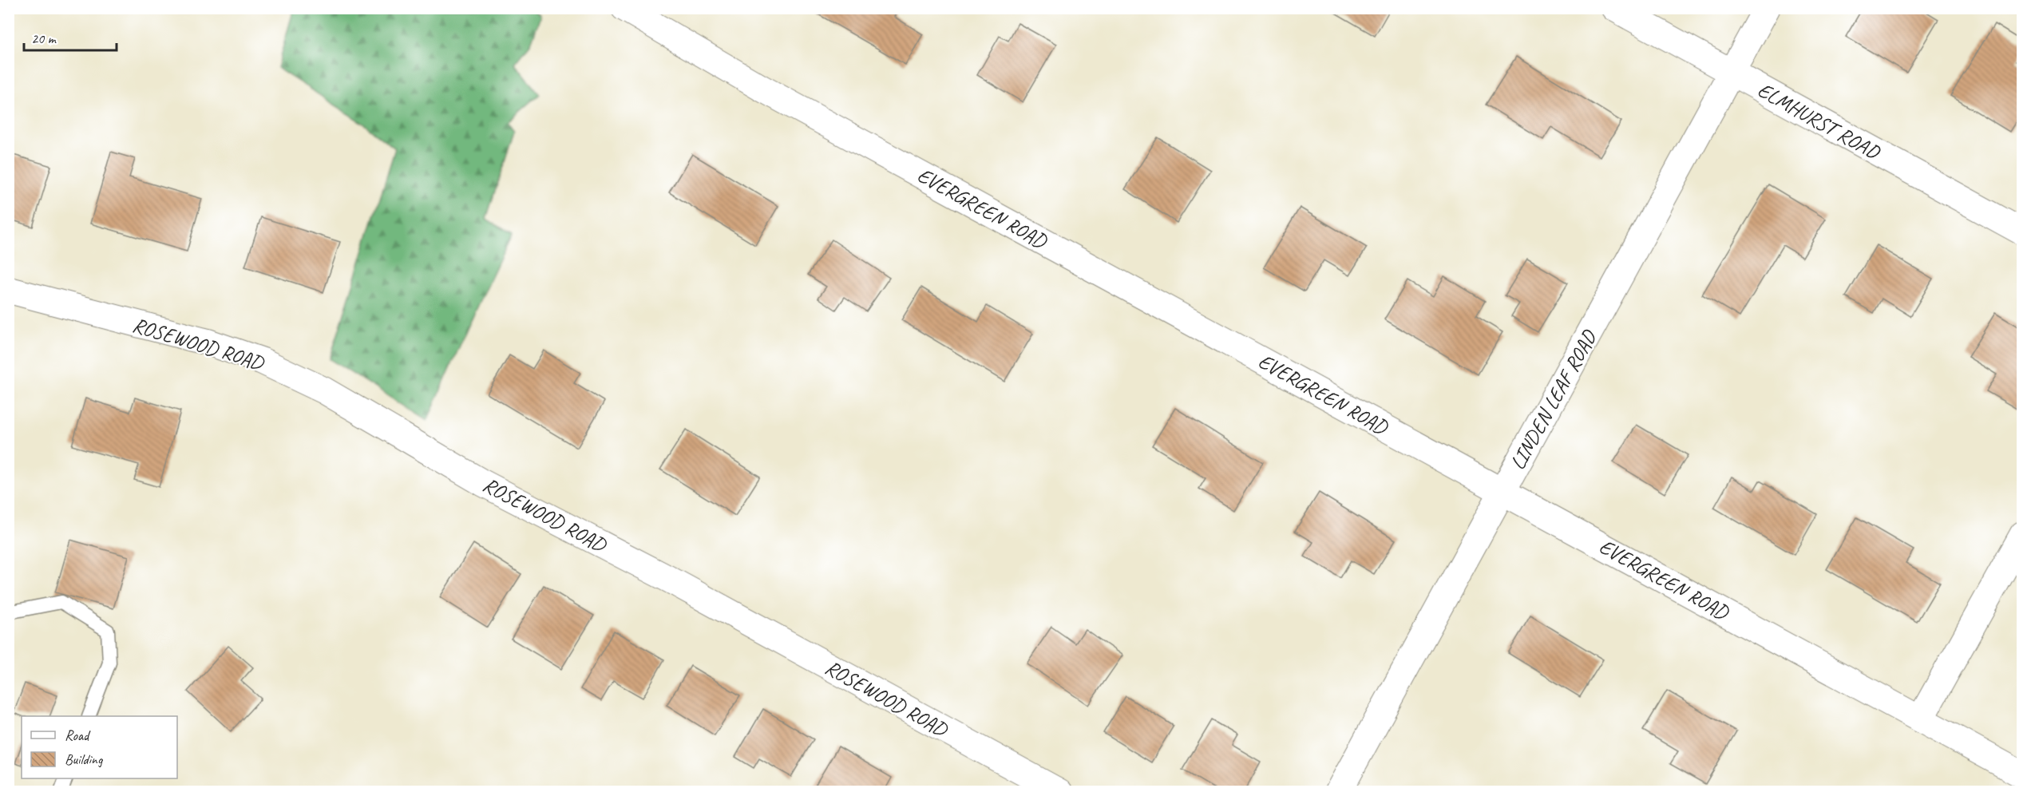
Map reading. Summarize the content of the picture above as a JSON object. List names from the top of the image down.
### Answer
{
  "streets": {
    "street": [
      "ELMHURST ROAD",
      "EVERGREEN ROAD",
      "ROSEWOOD ROAD",
      "LINDEN LEAF ROAD"
    ]
  },
  "crossings": [
    ["ELMHURST ROAD", "LINDEN LEAF ROAD"],
    ["EVERGREEN ROAD", "LINDEN LEAF ROAD"]
  ],
  "legend": ["Road", "Building"],
  "scale_bar": "20 m"
}
